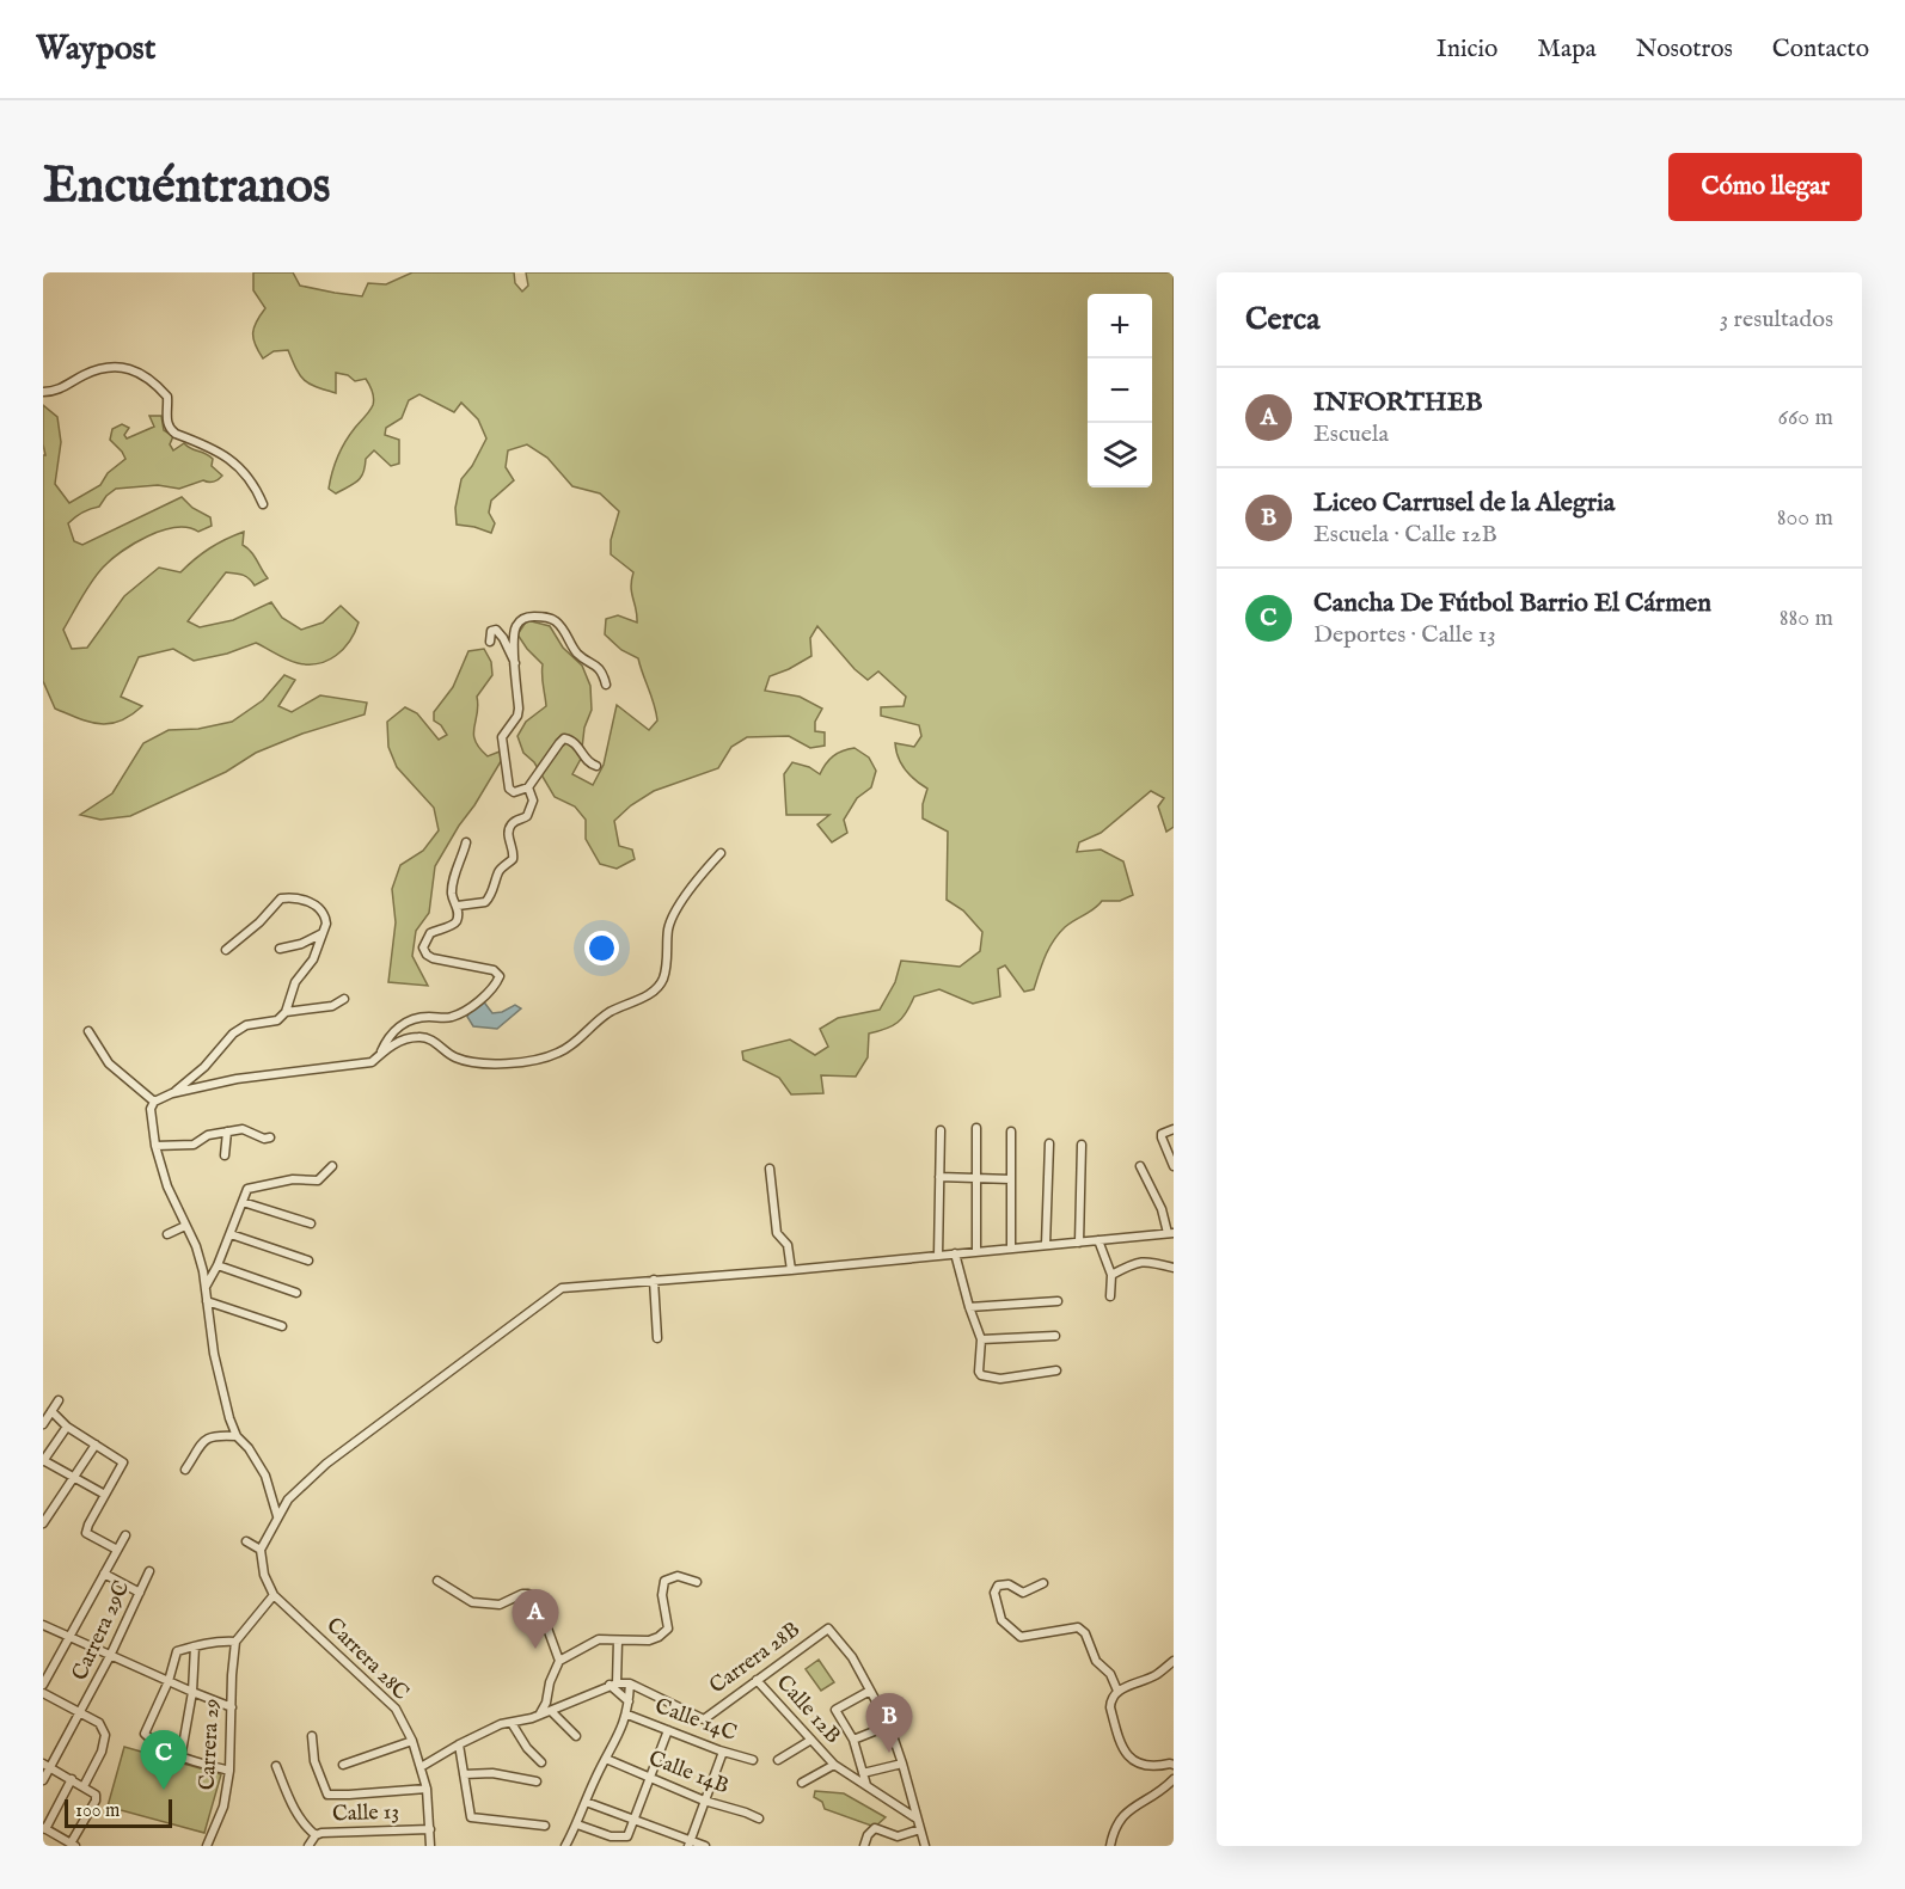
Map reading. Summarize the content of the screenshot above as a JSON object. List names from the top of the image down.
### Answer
{
  "streets": {
    "street": [
      "Carrera 29C",
      "Carrera 28B",
      "Carrera 28C",
      "Calle 12B",
      "Calle 14C",
      "Carrera 29",
      "Calle 14B",
      "Calle 13"
    ]
  },
  "crossings": [
    ["Carrera 28B", "Calle 12B"],
    ["Carrera 28C", "Calle 13"]
  ],
  "scale_bar": "100 m",
  "page": {
    "header": "Waypost",
    "nav": [
      "Inicio",
      "Mapa",
      "Nosotros",
      "Contacto"
    ],
    "buttons": "Cómo llegar",
    "title": "Encuéntranos",
    "heading": ["Cerca", "3 resultados"],
    "map_buttons": ["+", "−"],
    "list": [
      {
        "mark": "A",
        "name": "INFORTHEB",
        "note": "Escuela",
        "value": "660 m"
      },
      {
        "mark": "B",
        "name": "Liceo Carrusel de la Alegria",
        "note": "Escuela · Calle 12B",
        "value": "800 m"
      },
      {
        "mark": "C",
        "name": "Cancha De Fútbol Barrio El Cármen",
        "note": "Deportes · Calle 13",
        "value": "880 m"
      }
    ],
    "pins": ["A", "B", "C"],
    "scale": "100 m"
  }
}
